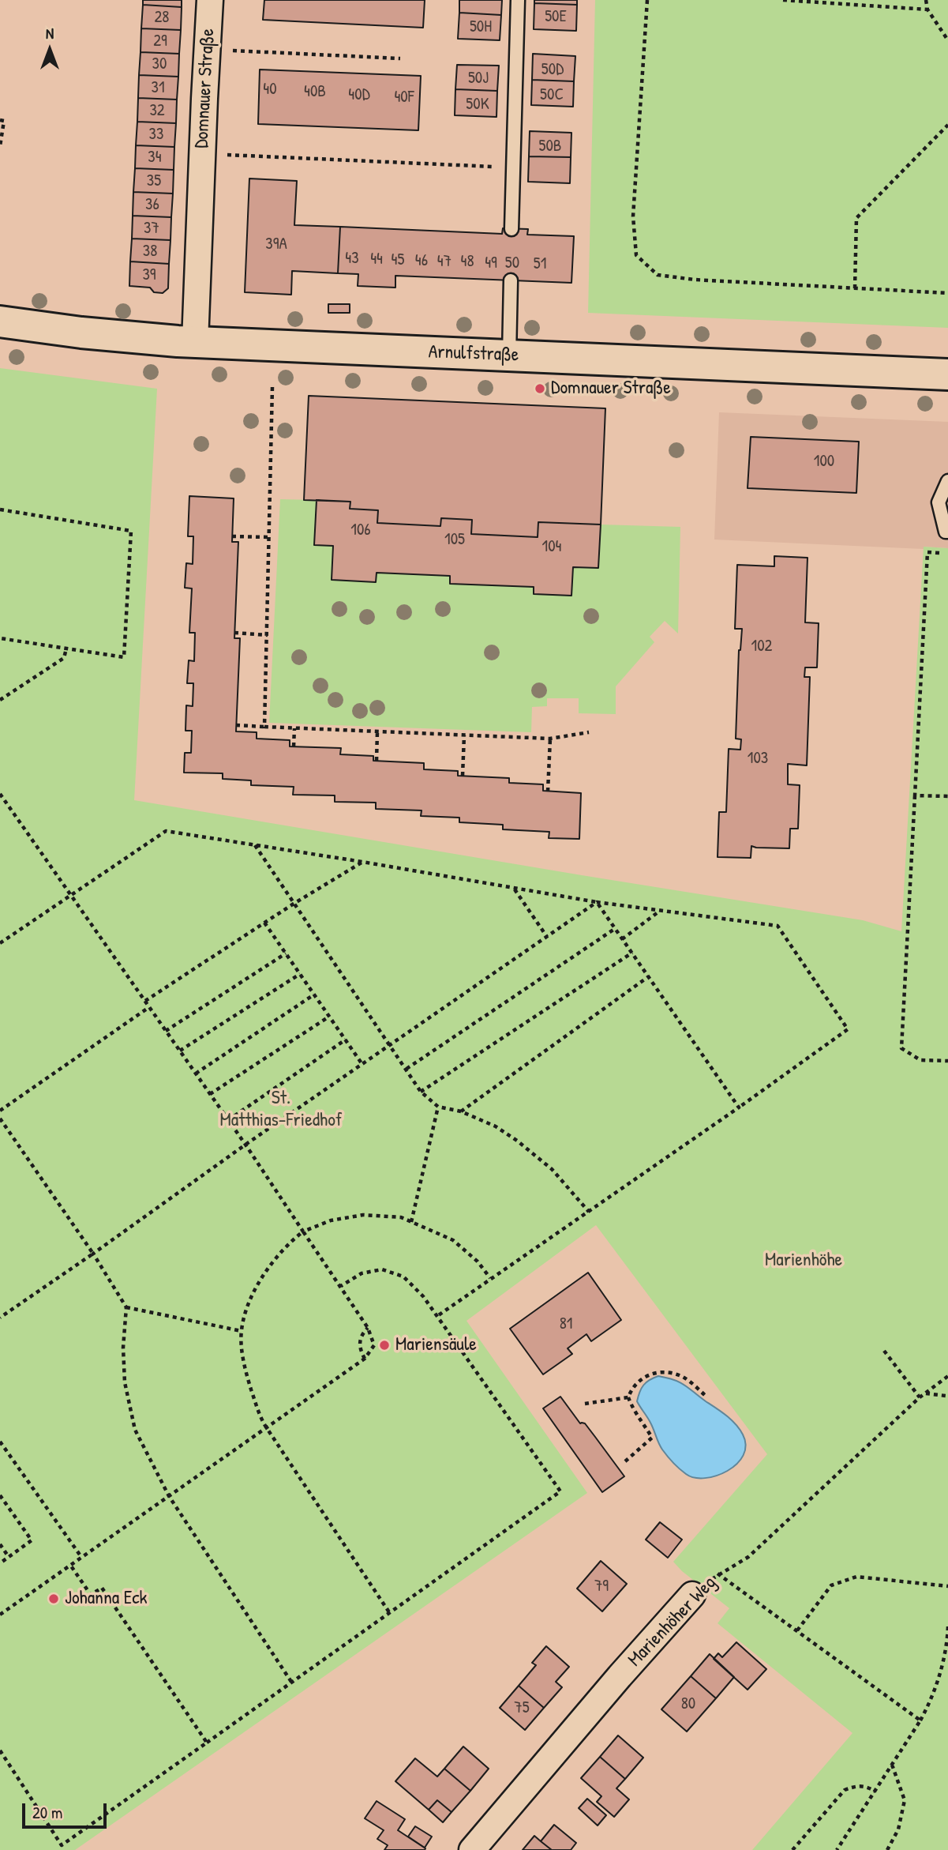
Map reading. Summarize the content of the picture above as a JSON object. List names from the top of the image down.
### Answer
{
  "streets": {
    "main road": ["Arnulfstraße"],
    "street": ["Domnauer Straße", "Marienhöher Weg"]
  },
  "crossings": [
    ["Domnauer Straße", "Arnulfstraße"]
  ],
  "parks": ["St. Matthias-Friedhof", "Marienhöhe"],
  "places": ["Domnauer Straße", "Mariensäule", "Johanna Eck"],
  "house_numbers": [
    "50E",
    "28",
    "50H",
    "29",
    "30",
    "50D",
    "50J",
    "31",
    "40",
    "40B",
    "40D",
    "50C",
    "40F",
    "50K",
    "32",
    "33",
    "50B",
    "34",
    "35",
    "36",
    "37",
    "39A",
    "38",
    "43",
    "44",
    "45",
    "46",
    "47",
    "48",
    "49",
    "50",
    "51",
    "39",
    "100",
    "106",
    "105",
    "104",
    "102",
    "103",
    "81",
    "79",
    "80",
    "75"
  ],
  "scale_bar": "20 m",
  "north": "top"
}
